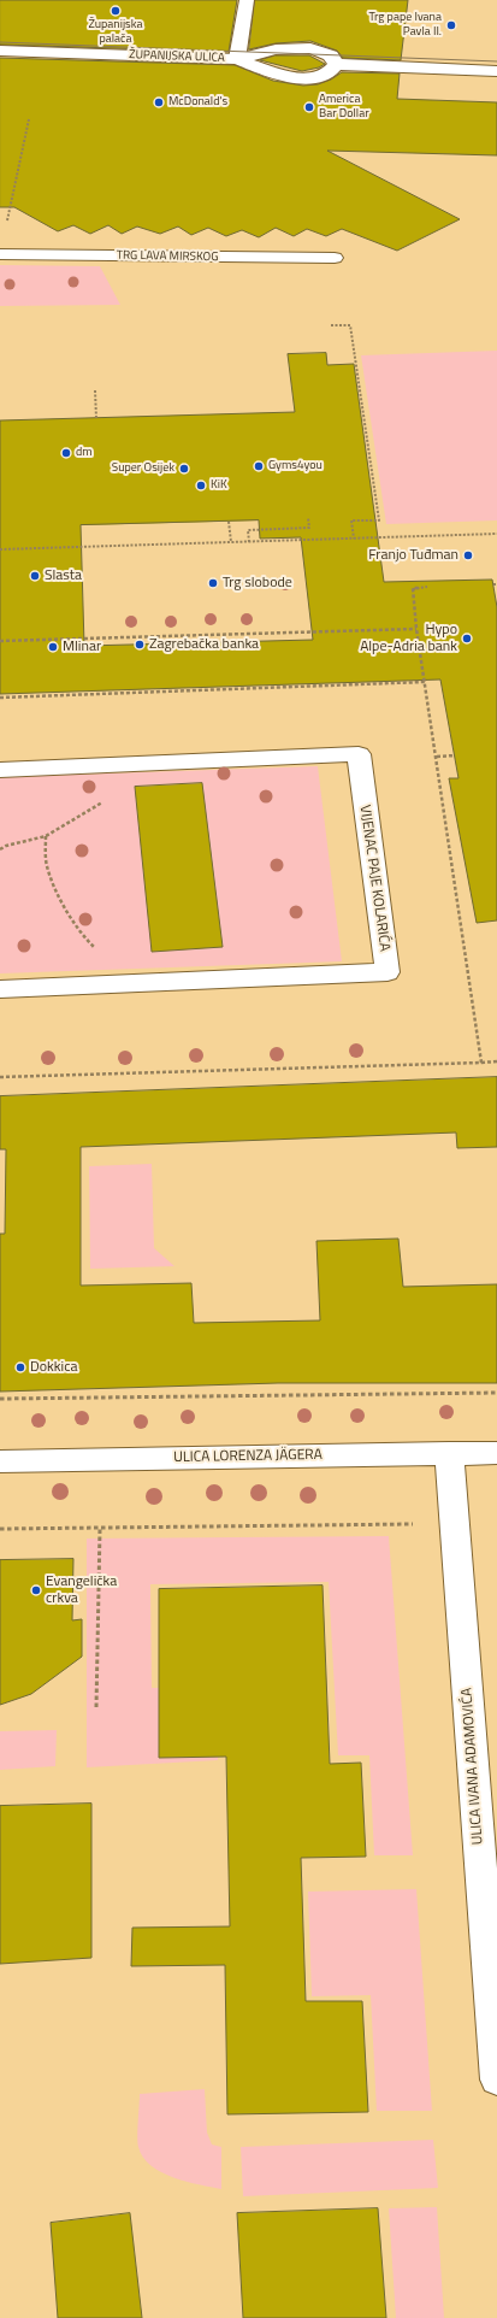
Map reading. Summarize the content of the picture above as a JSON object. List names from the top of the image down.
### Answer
{
  "streets": {
    "street": [
      "ŽUPANIJSKA ULICA",
      "VIJENAC PAJE KOLARIĆA",
      "ULICA LORENZA JÄGERA",
      "ULICA IVANA ADAMOVIĆA"
    ],
    "lane": ["TRG LAVA MIRSKOG"]
  },
  "crossings": [
    ["ULICA LORENZA JÄGERA", "ULICA IVANA ADAMOVIĆA"]
  ],
  "places": [
    "Županijska palača",
    "Trg pape Ivana Pavla II.",
    "McDonald's",
    "America Bar Dollar",
    "dm",
    "Gyms4you",
    "Super Osijek",
    "KiK",
    "Franjo Tuđman",
    "Slasta",
    "Trg slobode",
    "Hypo Alpe-Adria bank",
    "Zagrebačka banka",
    "Mlinar",
    "Dokkica",
    "Evangelička crkva"
  ]
}
